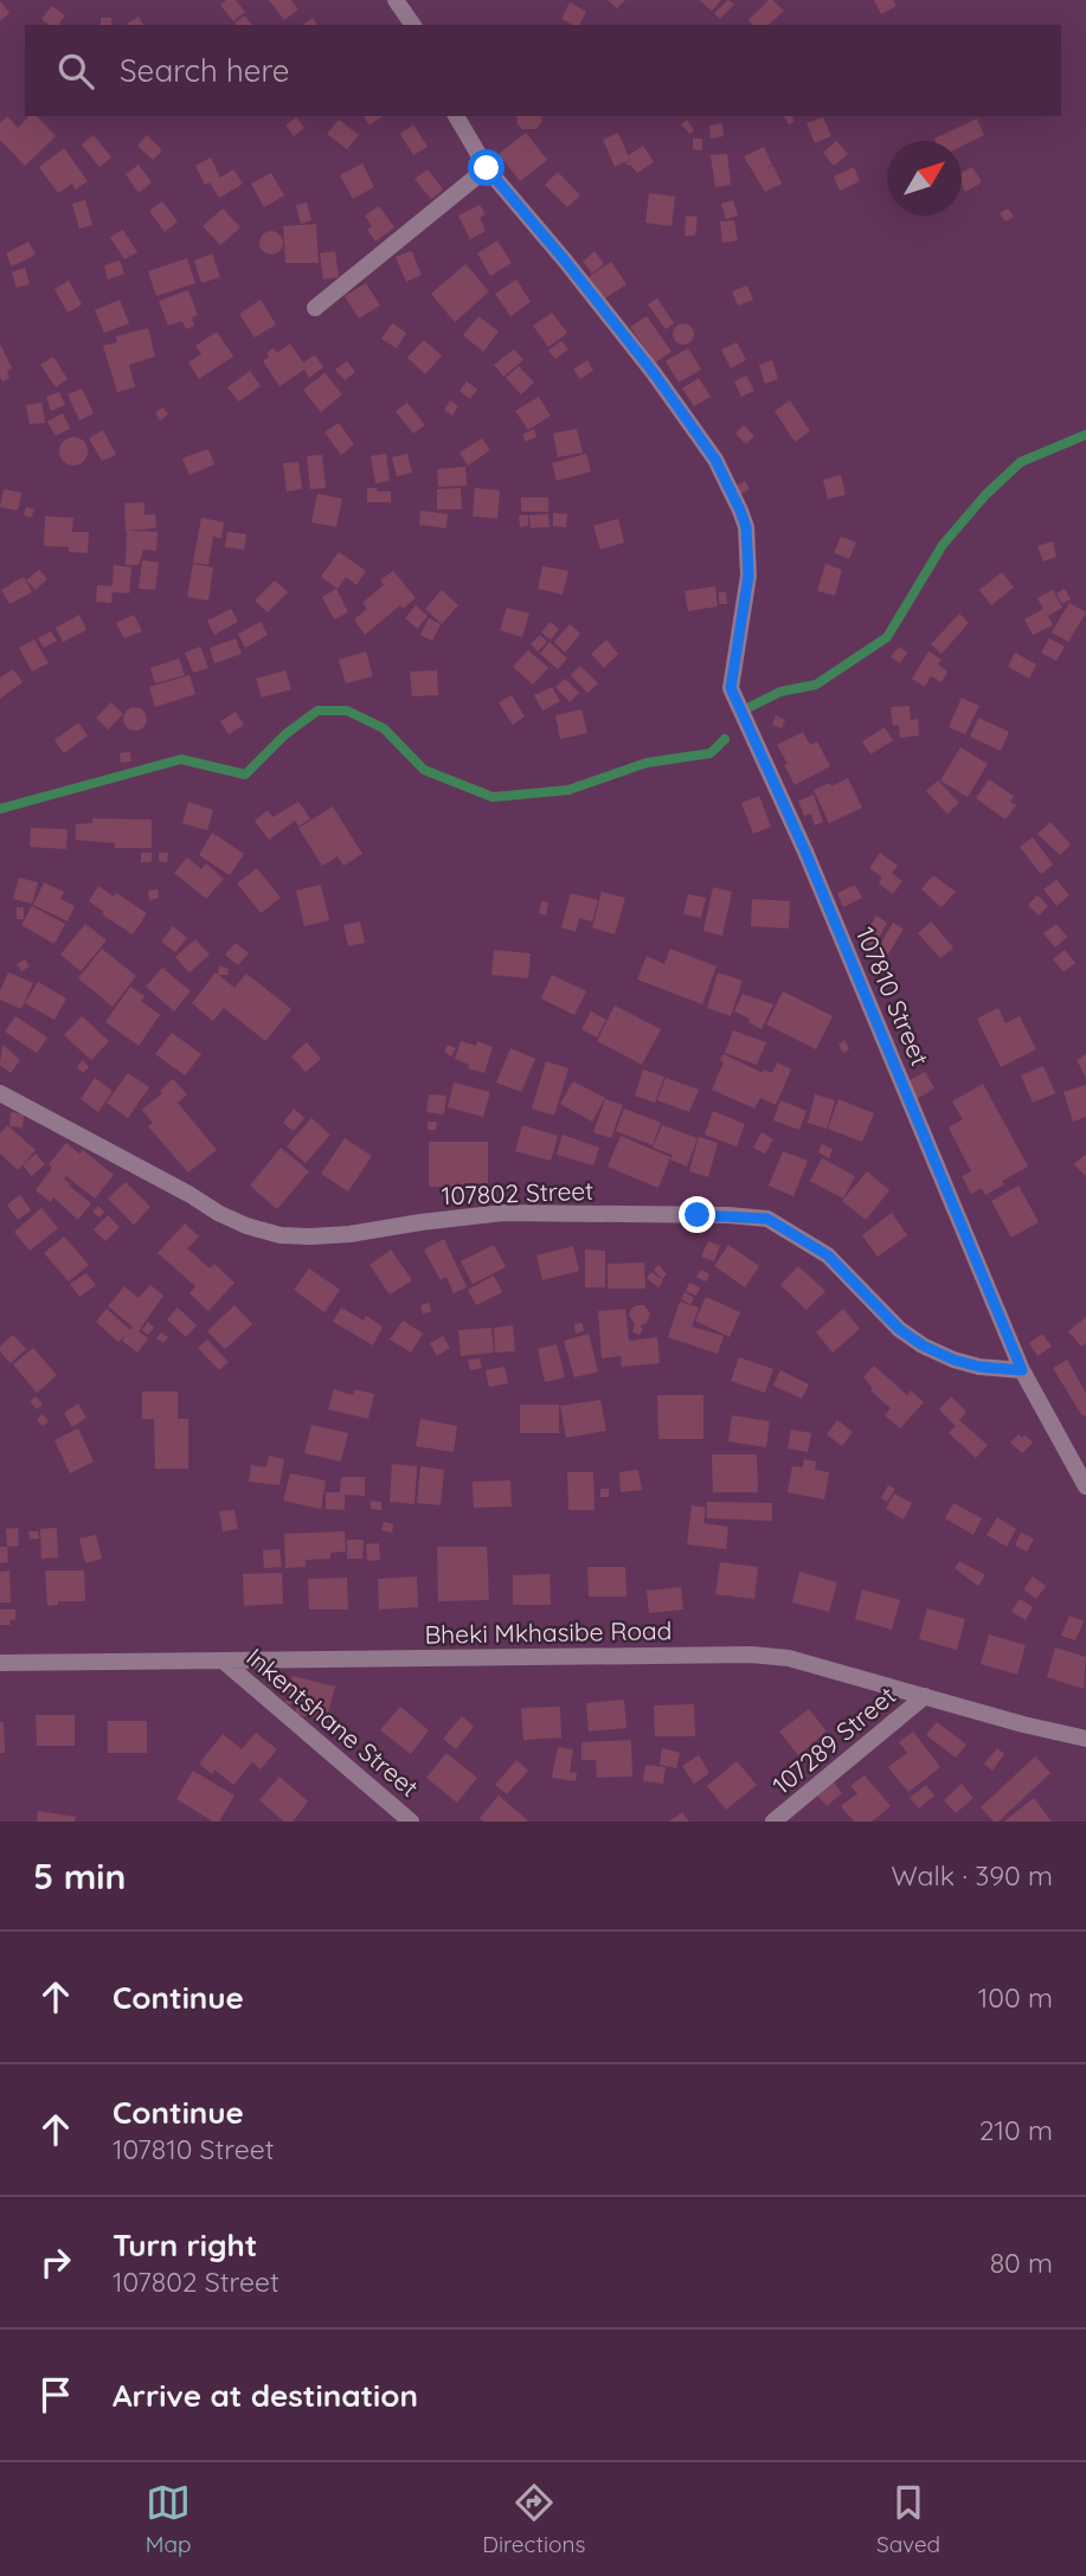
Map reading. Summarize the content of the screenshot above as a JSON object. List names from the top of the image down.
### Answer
{
  "streets": {
    "street": [
      "107810 Street",
      "107802 Street",
      "Bheki Mkhasibe Road",
      "Inkentshane Street",
      "107289 Street"
    ]
  },
  "crossings": [
    ["107810 Street", "107802 Street"],
    ["Bheki Mkhasibe Road", "Inkentshane Street"],
    ["Bheki Mkhasibe Road", "107289 Street"]
  ],
  "north": "top right",
  "page": {
    "search": "Search here",
    "heading": ["5 min", "Walk · 390 m"],
    "list": [
      ["Continue", "100 m"],
      ["Continue", "107810 Street", "210 m"],
      ["Turn right", "107802 Street", "80 m"],
      "Arrive at destination"
    ],
    "nav": ["Map", "Directions", "Saved"]
  }
}
